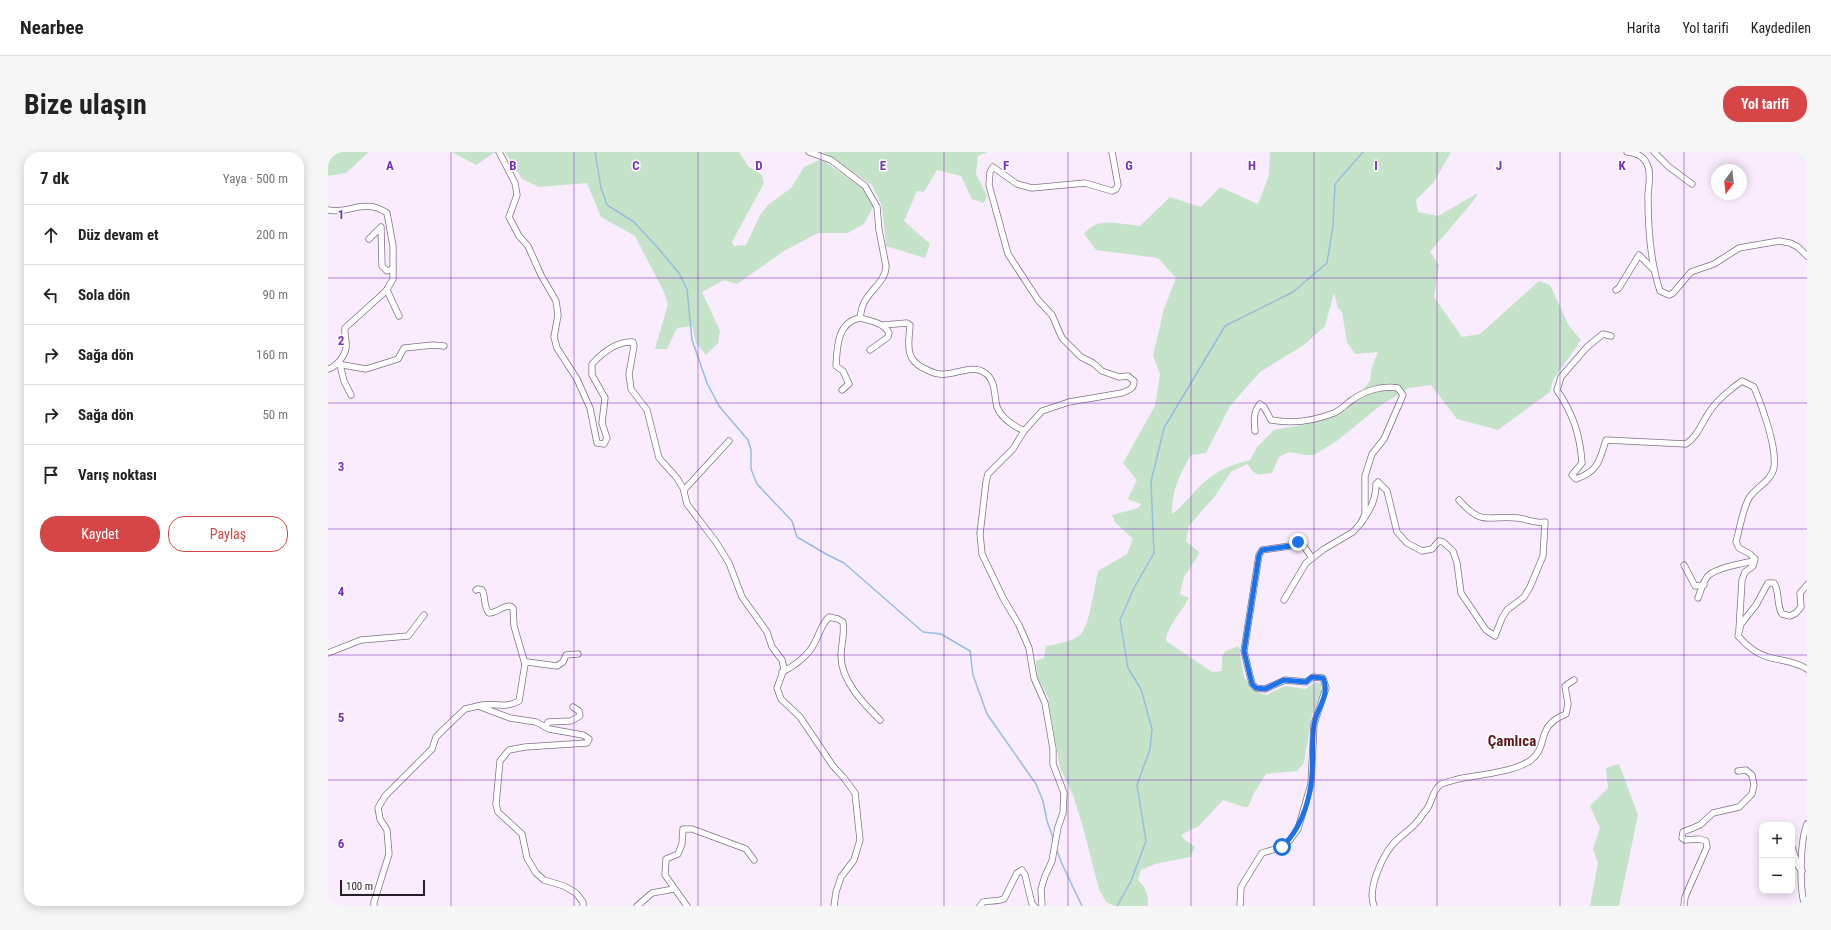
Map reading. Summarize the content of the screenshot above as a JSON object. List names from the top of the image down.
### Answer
{
  "districts": ["Çamlıca"],
  "scale_bar": "100 m",
  "north": "bottom",
  "page": {
    "header": "Nearbee",
    "nav": ["Harita", "Yol tarifi", "Kaydedilen"],
    "buttons": [
      "Yol tarifi",
      ["Kaydet", "Paylaş"]
    ],
    "title": "Bize ulaşın",
    "heading": ["7 dk", "Yaya · 500 m"],
    "list": [
      ["Düz devam et", "200 m"],
      ["Sola dön", "90 m"],
      ["Sağa dön", "160 m"],
      ["Sağa dön", "50 m"],
      "Varış noktası"
    ],
    "map_buttons": ["+", "−"],
    "scale": "100 m"
  },
  "grid": {
    "columns": [
      "A",
      "B",
      "C",
      "D",
      "E",
      "F",
      "G",
      "H",
      "I",
      "J",
      "K"
    ],
    "rows": [
      "1",
      "2",
      "3",
      "4",
      "5",
      "6"
    ]
  }
}
